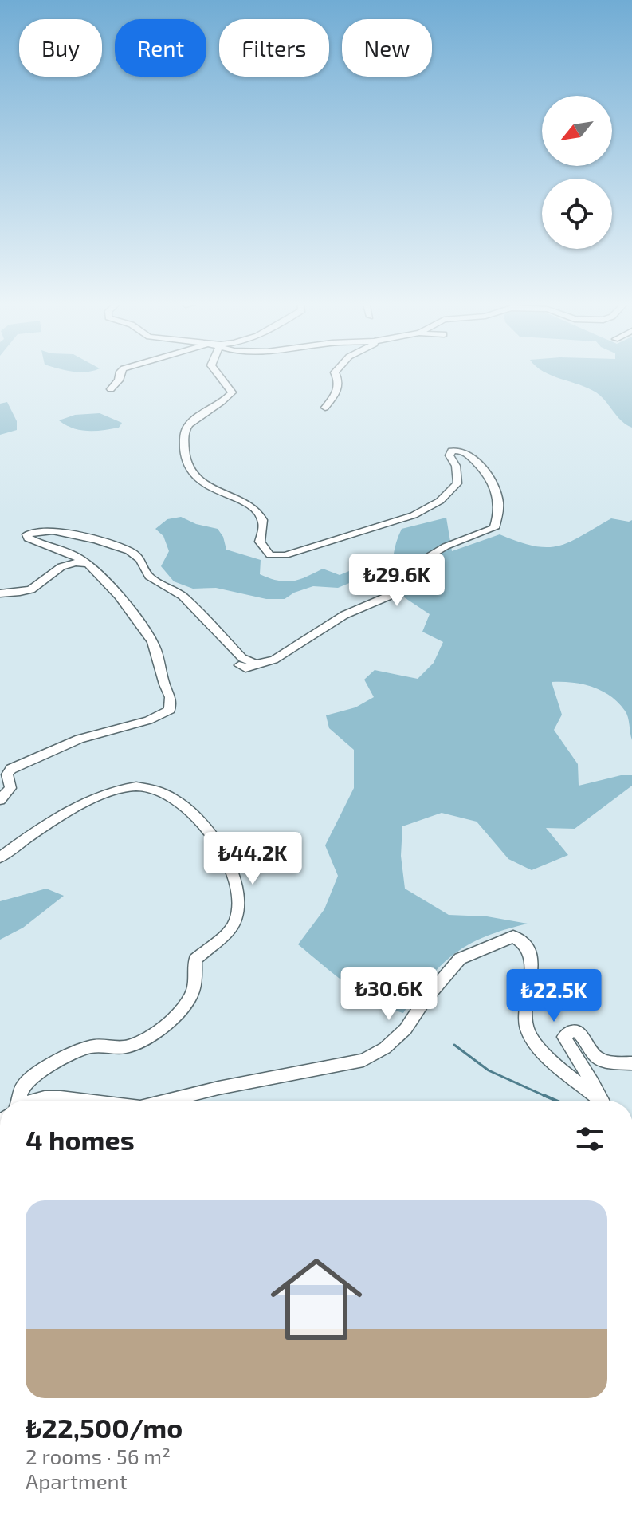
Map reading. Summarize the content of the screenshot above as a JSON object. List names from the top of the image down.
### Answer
{
  "north": "bottom left",
  "page": {
    "chip": [
      "Buy",
      "Rent",
      "Filters",
      "New"
    ],
    "price": [
      "₺29.6K",
      "₺44.2K",
      "₺30.6K",
      "₺22.5K"
    ],
    "heading": "4 homes",
    "list": [
      {
        "name": "₺22,500/mo",
        "note": "2 rooms · 56 m² · Apartment"
      }
    ]
  }
}
